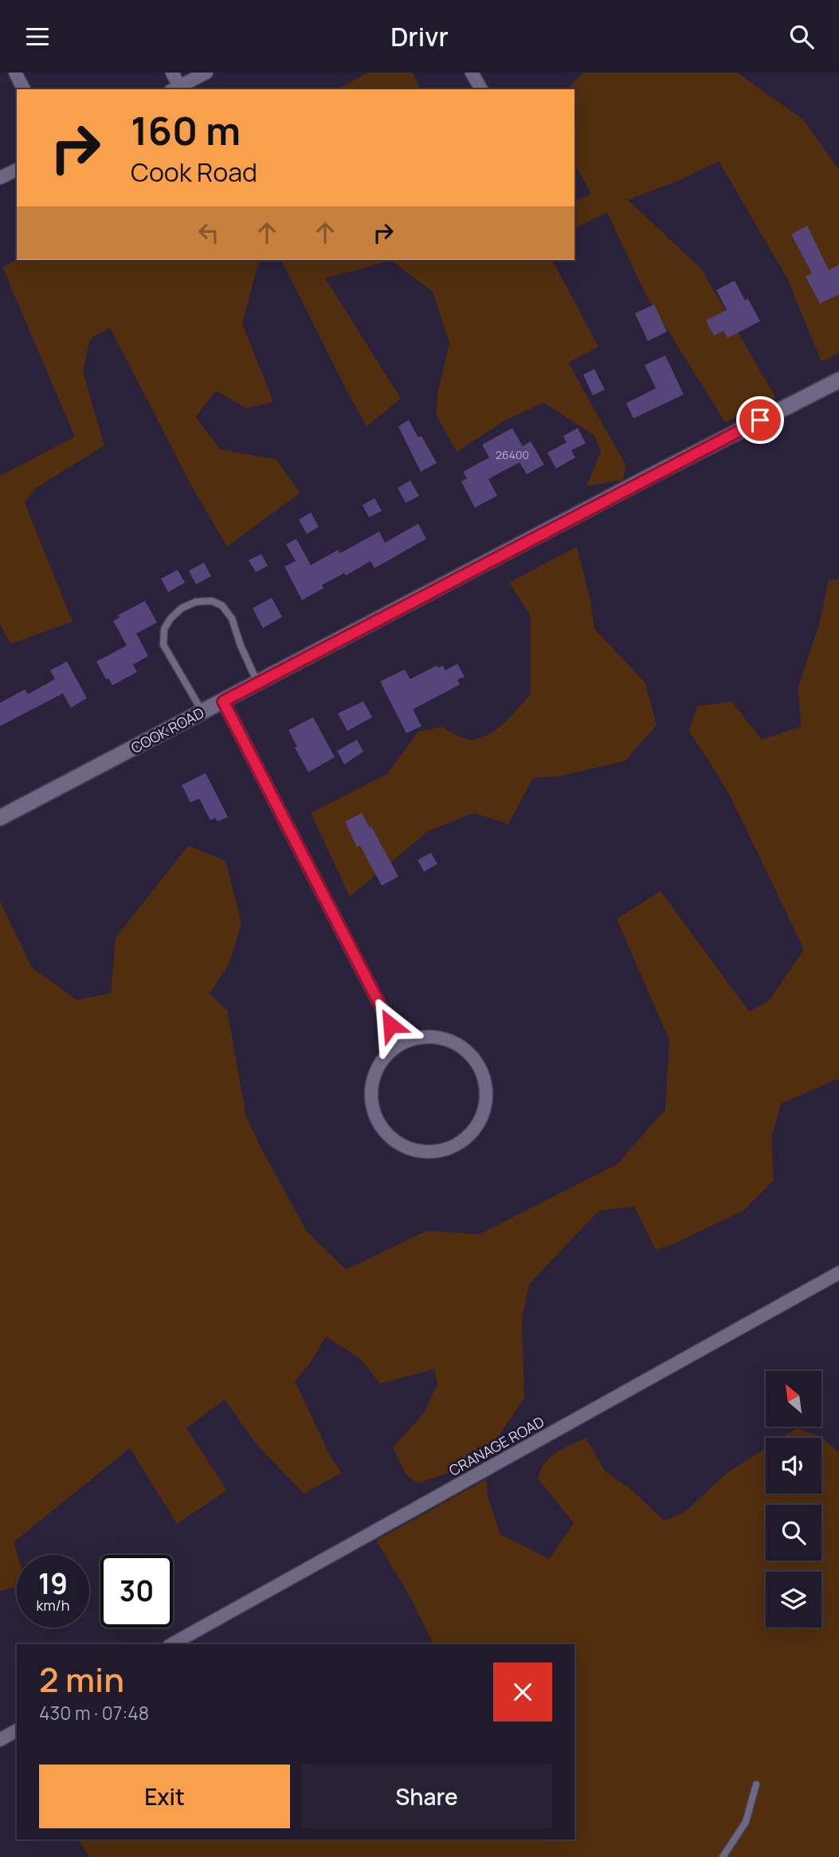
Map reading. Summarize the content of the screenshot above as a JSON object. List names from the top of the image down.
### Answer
{
  "streets": {
    "street": ["COOK ROAD", "CRANAGE ROAD"]
  },
  "house_numbers": ["26400"],
  "north": "top left",
  "page": {
    "header": "Drivr",
    "turn": ["160 m", "Cook Road"],
    "speed": "19 km/h",
    "limit": "30",
    "heading": ["2 min", "430 m · 07:48"],
    "buttons": ["Exit", "Share"]
  }
}
